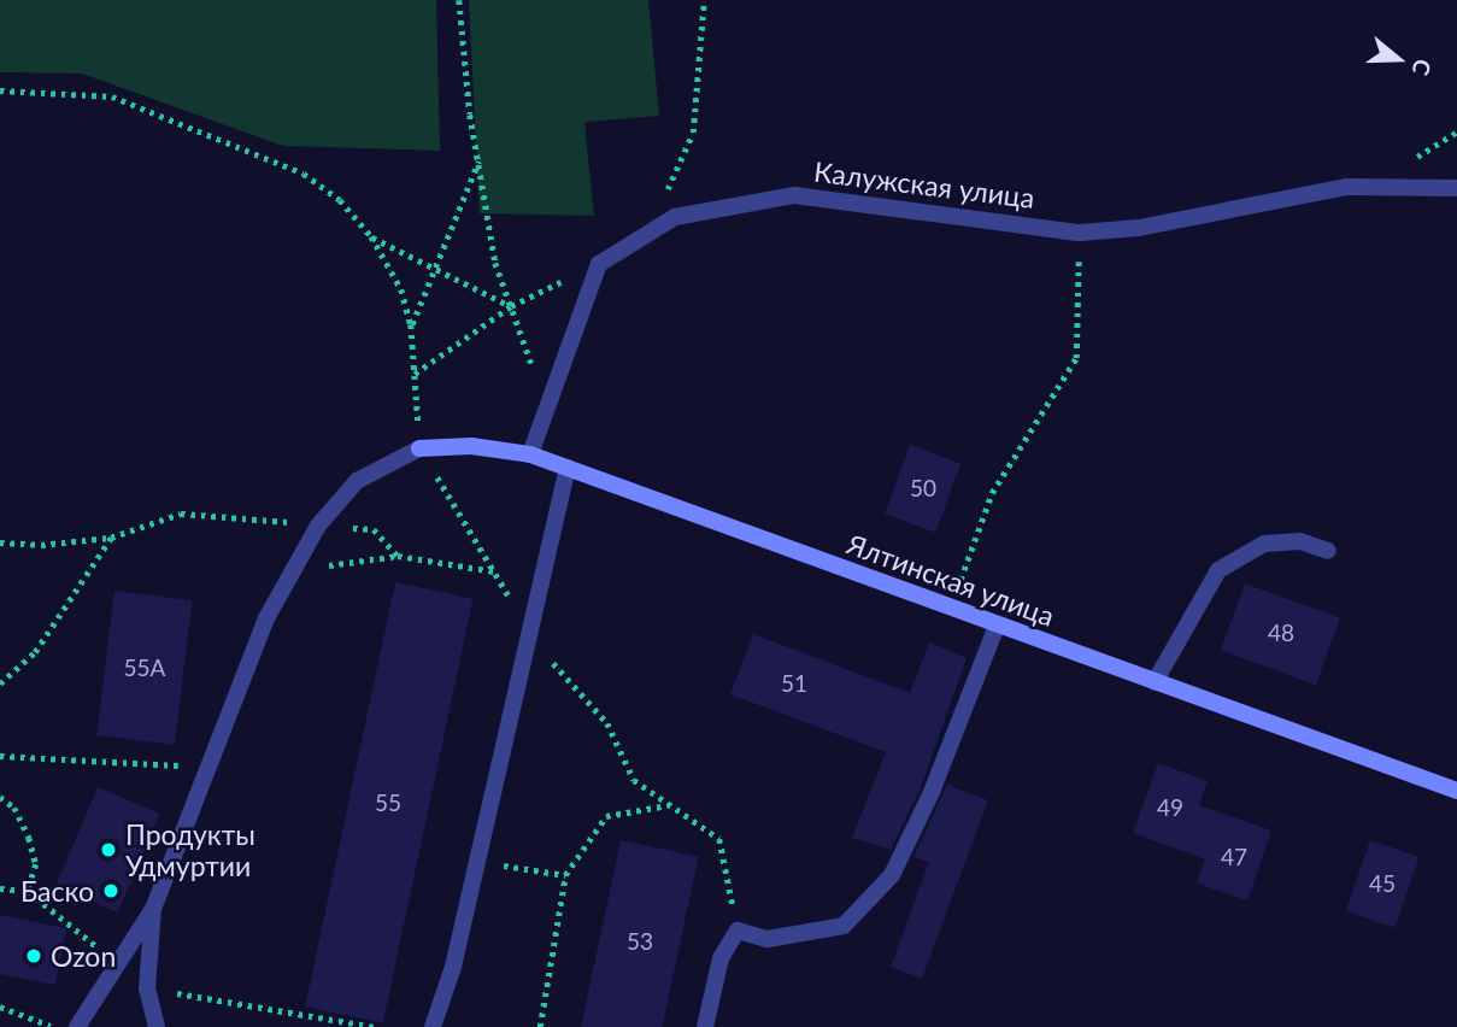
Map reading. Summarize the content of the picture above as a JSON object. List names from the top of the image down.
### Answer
{
  "streets": {
    "street": ["Калужская улица", "Ялтинская улица"]
  },
  "places": ["Продукты Удмуртии", "Баско", "Ozon"],
  "house_numbers": [
    "50",
    "48",
    "55А",
    "51",
    "55",
    "49",
    "47",
    "45",
    "53"
  ],
  "north": "right"
}
